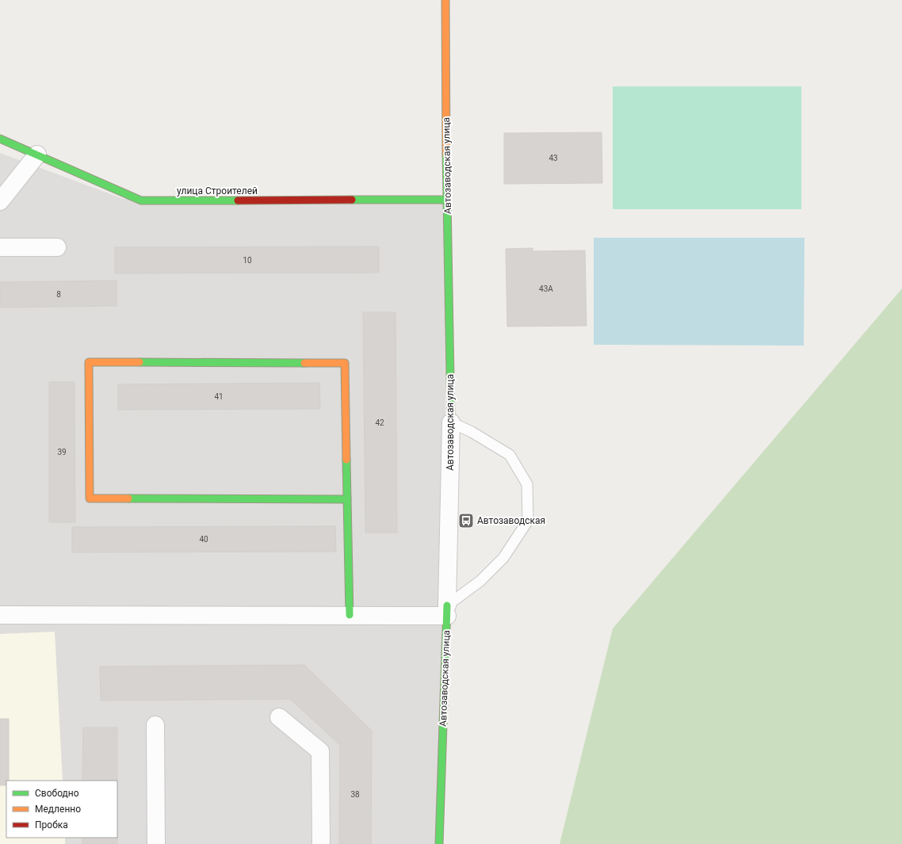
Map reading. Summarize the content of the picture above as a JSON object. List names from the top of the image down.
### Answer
{
  "streets": {
    "street": ["Автозаводская улица", "улица Строителей"]
  },
  "crossings": [
    ["Автозаводская улица", "улица Строителей"]
  ],
  "places": {
    "bus stop": ["Автозаводская"]
  },
  "house_numbers": [
    "43",
    "10",
    "43А",
    "8",
    "41",
    "42",
    "39",
    "40",
    "38"
  ],
  "legend": ["Свободно", "Медленно", "Пробка"]
}
